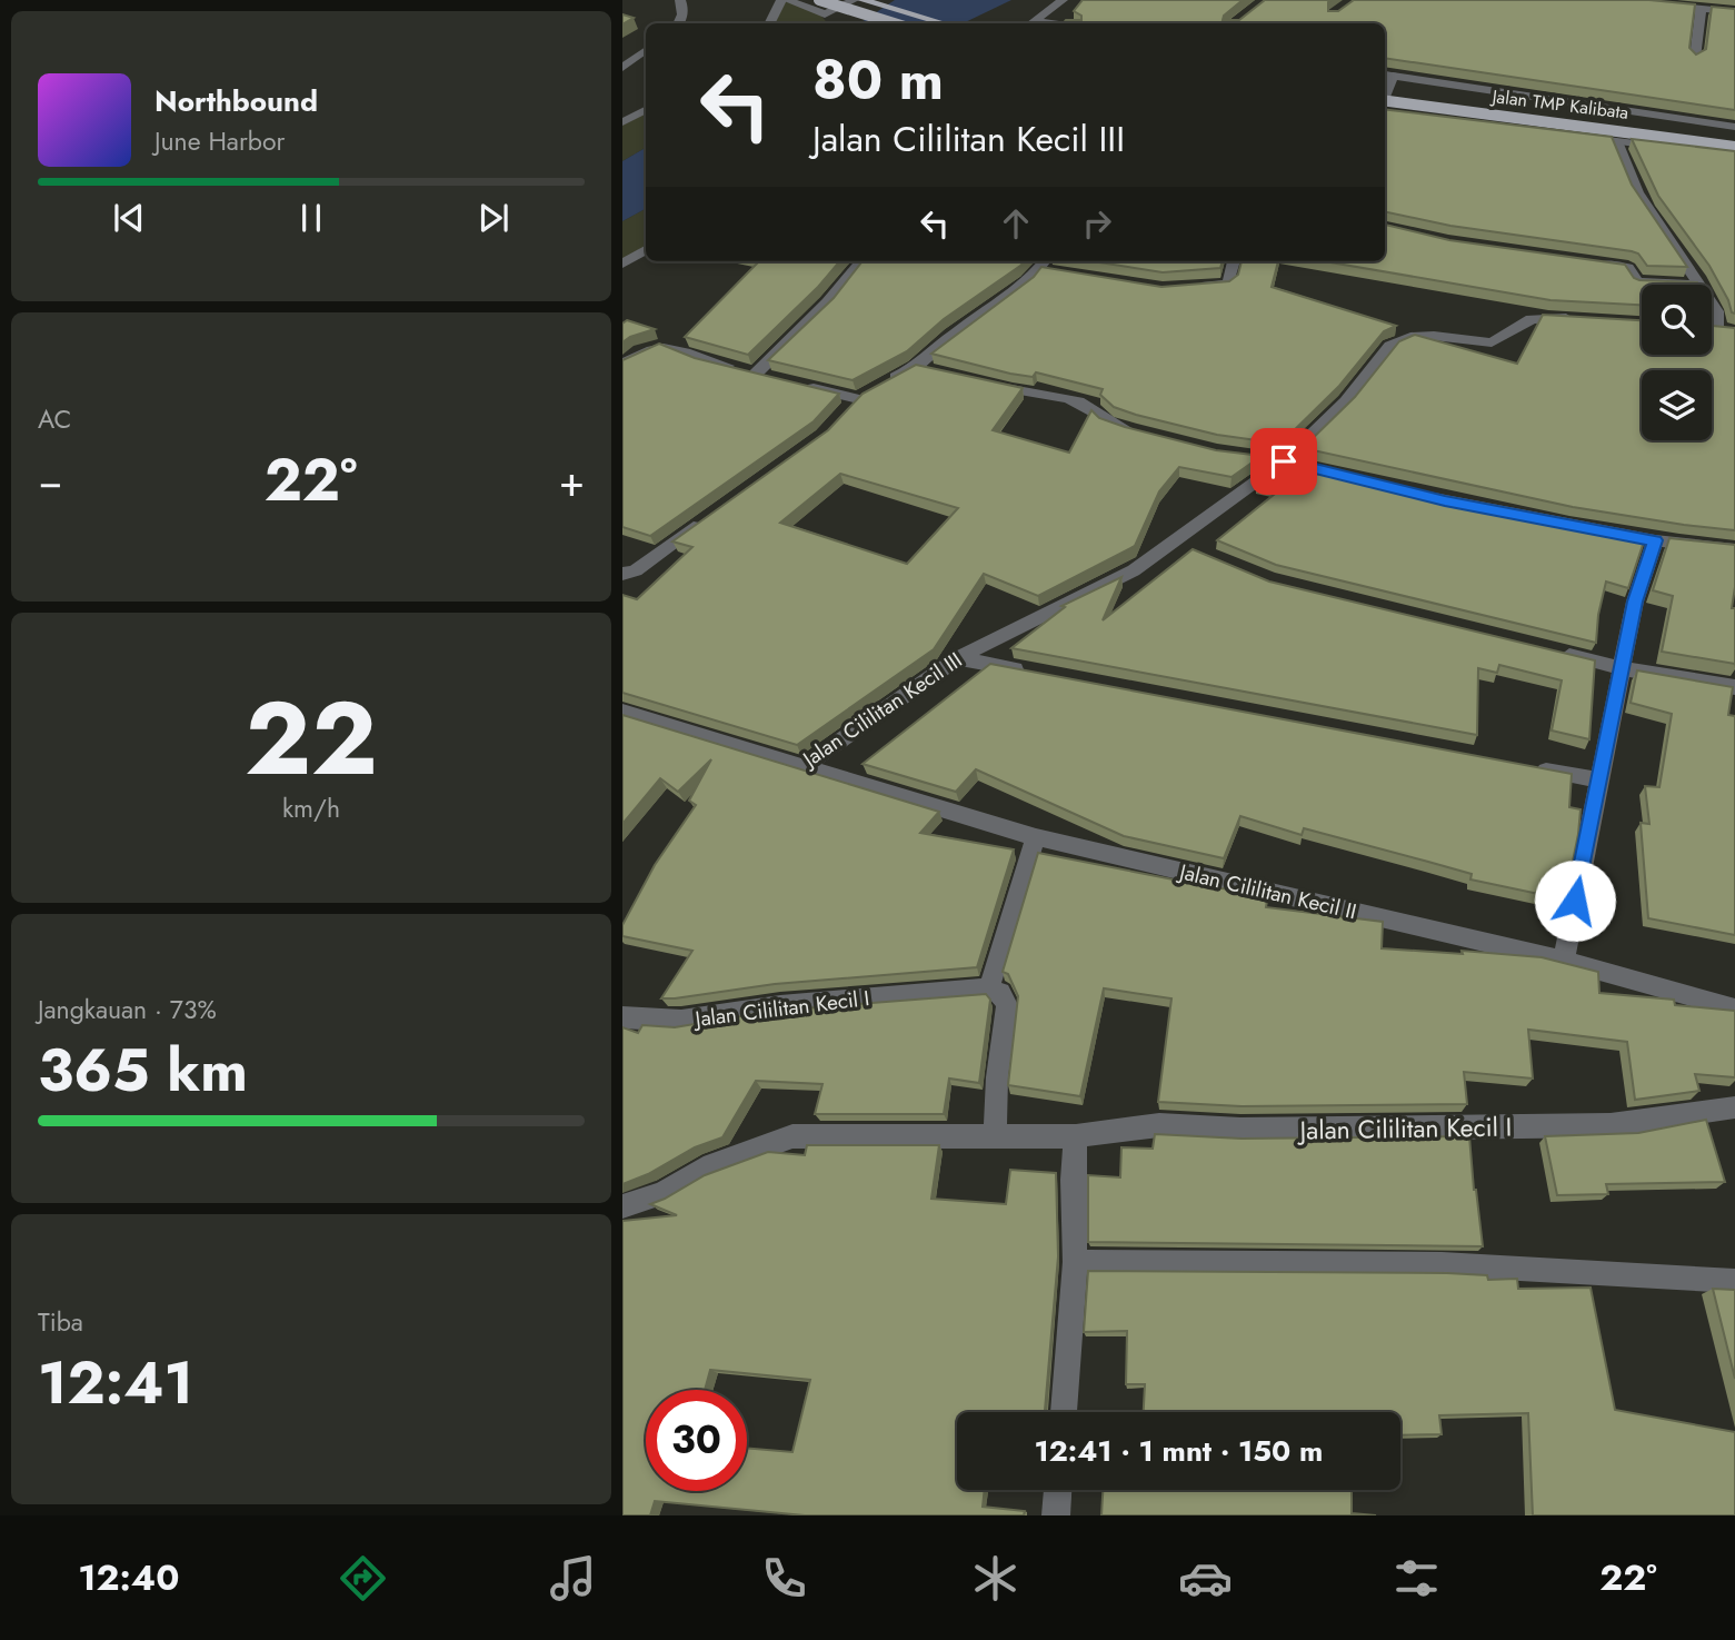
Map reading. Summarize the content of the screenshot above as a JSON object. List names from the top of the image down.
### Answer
{
  "streets": {
    "main road": ["Jalan TMP Kalibata"],
    "street": ["Jalan Cililitan Kecil III", "Jalan Cililitan Kecil II", "Jalan Cililitan Kecil I"]
  },
  "crossings": [
    ["Jalan Cililitan Kecil III", "Jalan Cililitan Kecil II"]
  ],
  "page": {
    "turn": ["80 m", "Jalan Cililitan Kecil III"],
    "song": ["Northbound", "June Harbor"],
    "tile": [
      "AC",
      ["22", "km/h"],
      ["Jangkauan · 73%", "365 km"],
      ["Tiba", "12:41"]
    ],
    "heat": ["−", "22°", "+"],
    "limit": "30",
    "trip": "12:41 · 1 mnt · 150 m",
    "tabs": ["12:40", "22°"]
  }
}
